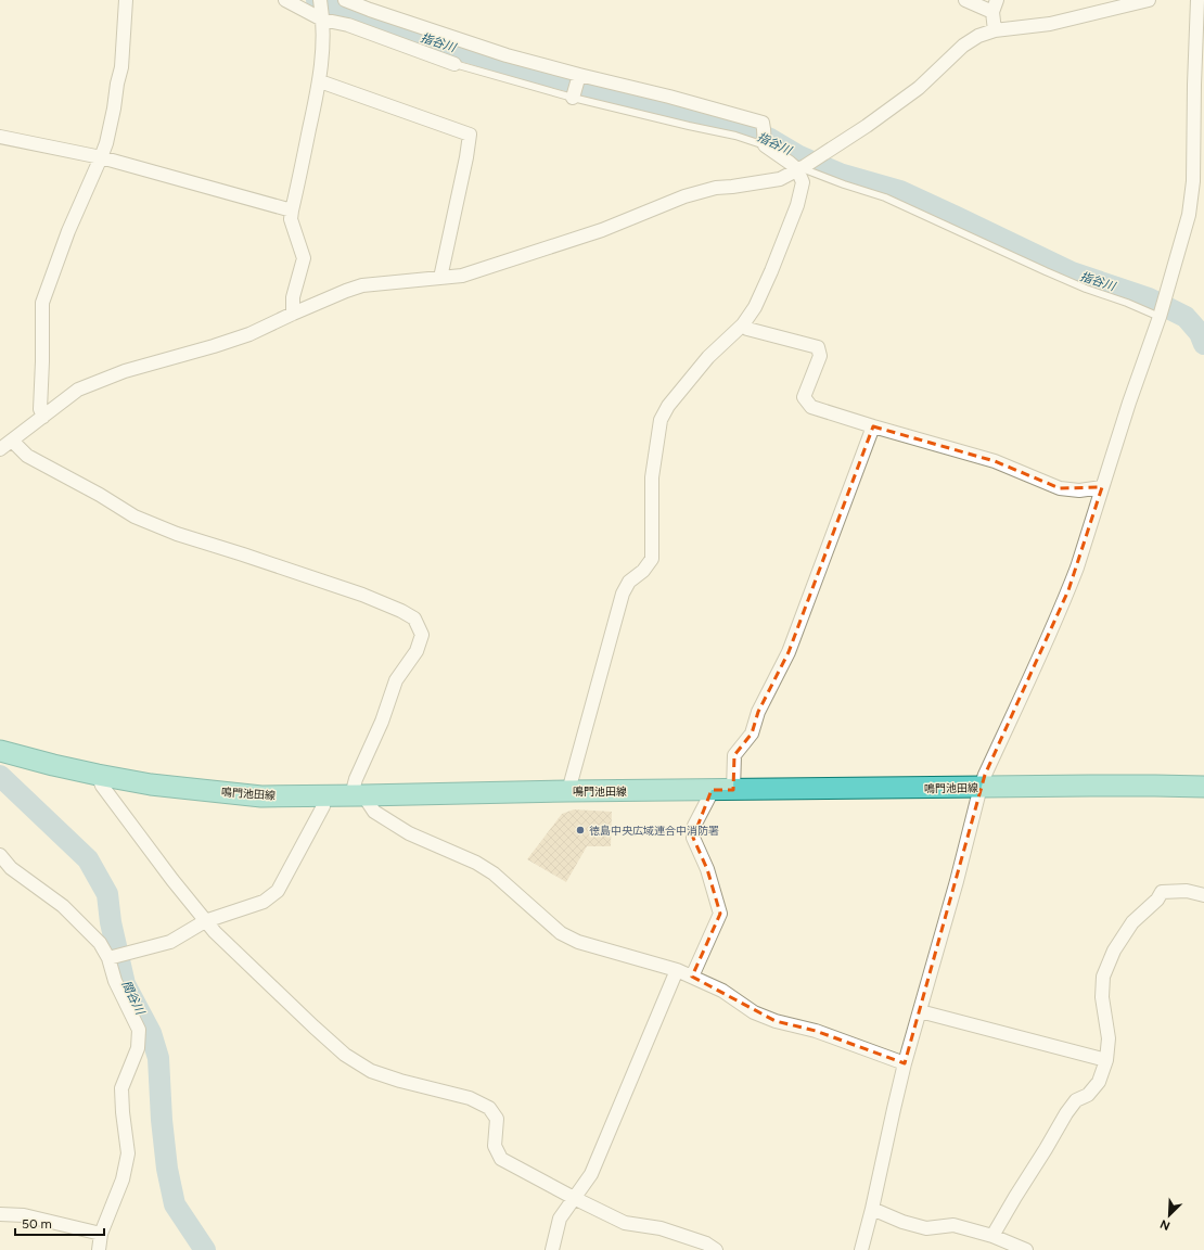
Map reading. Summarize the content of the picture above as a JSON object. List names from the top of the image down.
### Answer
{
  "streets": {
    "main road": ["鳴門池田線"]
  },
  "water": ["指谷川", "間谷川"],
  "places": ["徳島中央広域連合中消防署"],
  "scale_bar": "50 m",
  "north": "bottom left"
}
